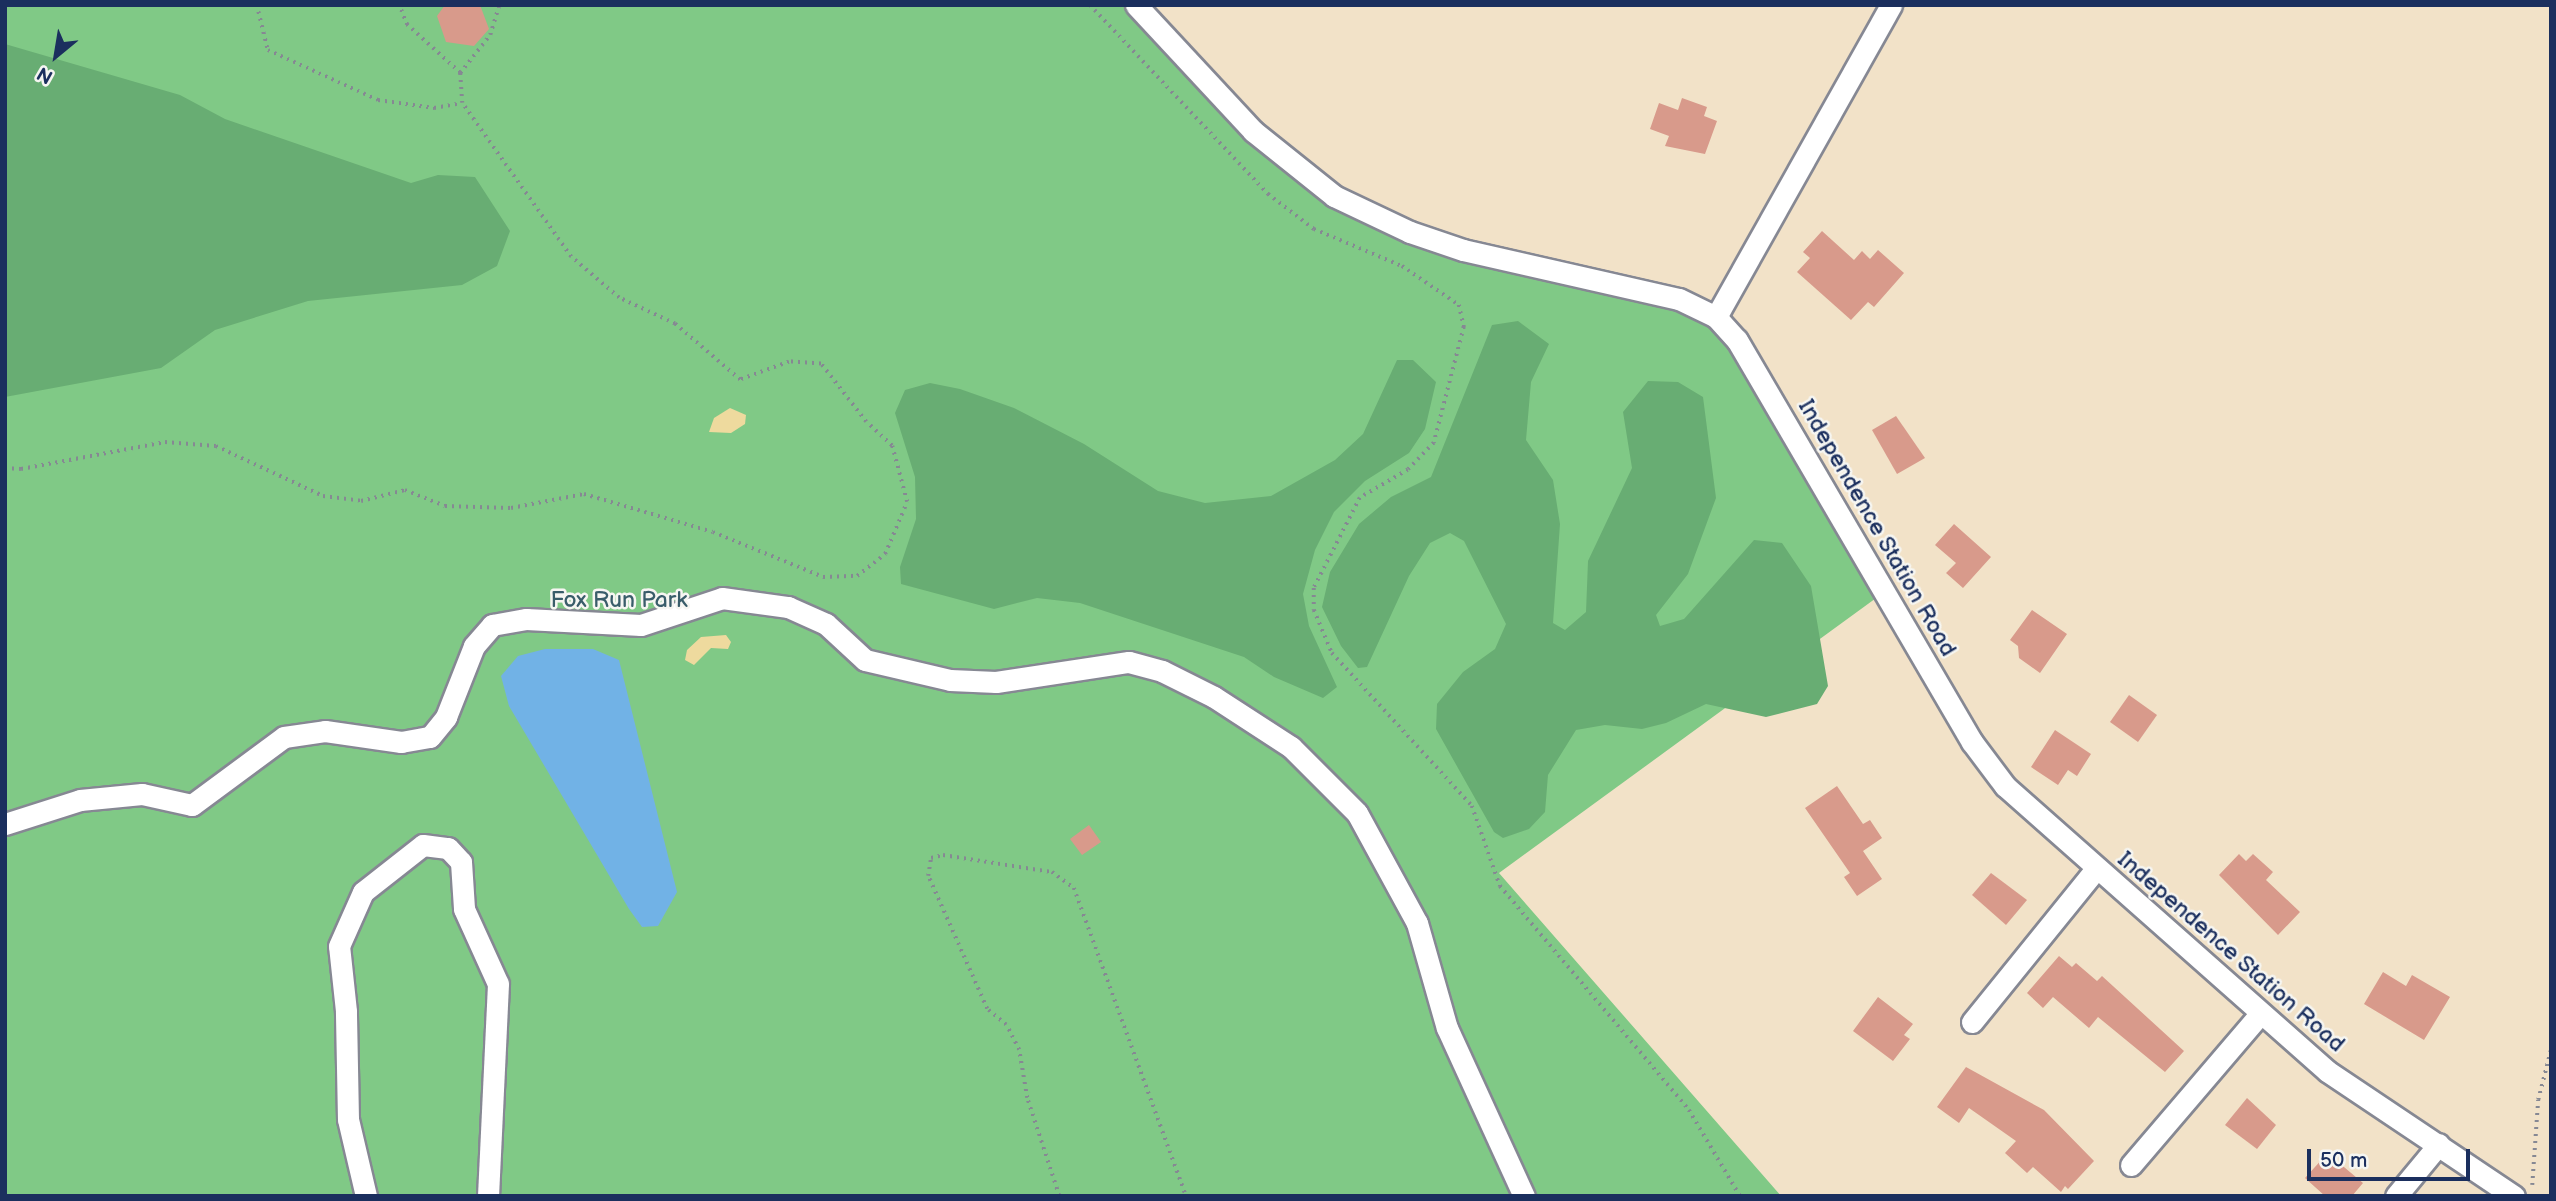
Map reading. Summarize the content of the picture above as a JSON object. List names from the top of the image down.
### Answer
{
  "streets": {
    "street": ["Independence Station Road"]
  },
  "parks": ["Fox Run Park"],
  "scale_bar": "50 m",
  "north": "bottom left"
}
